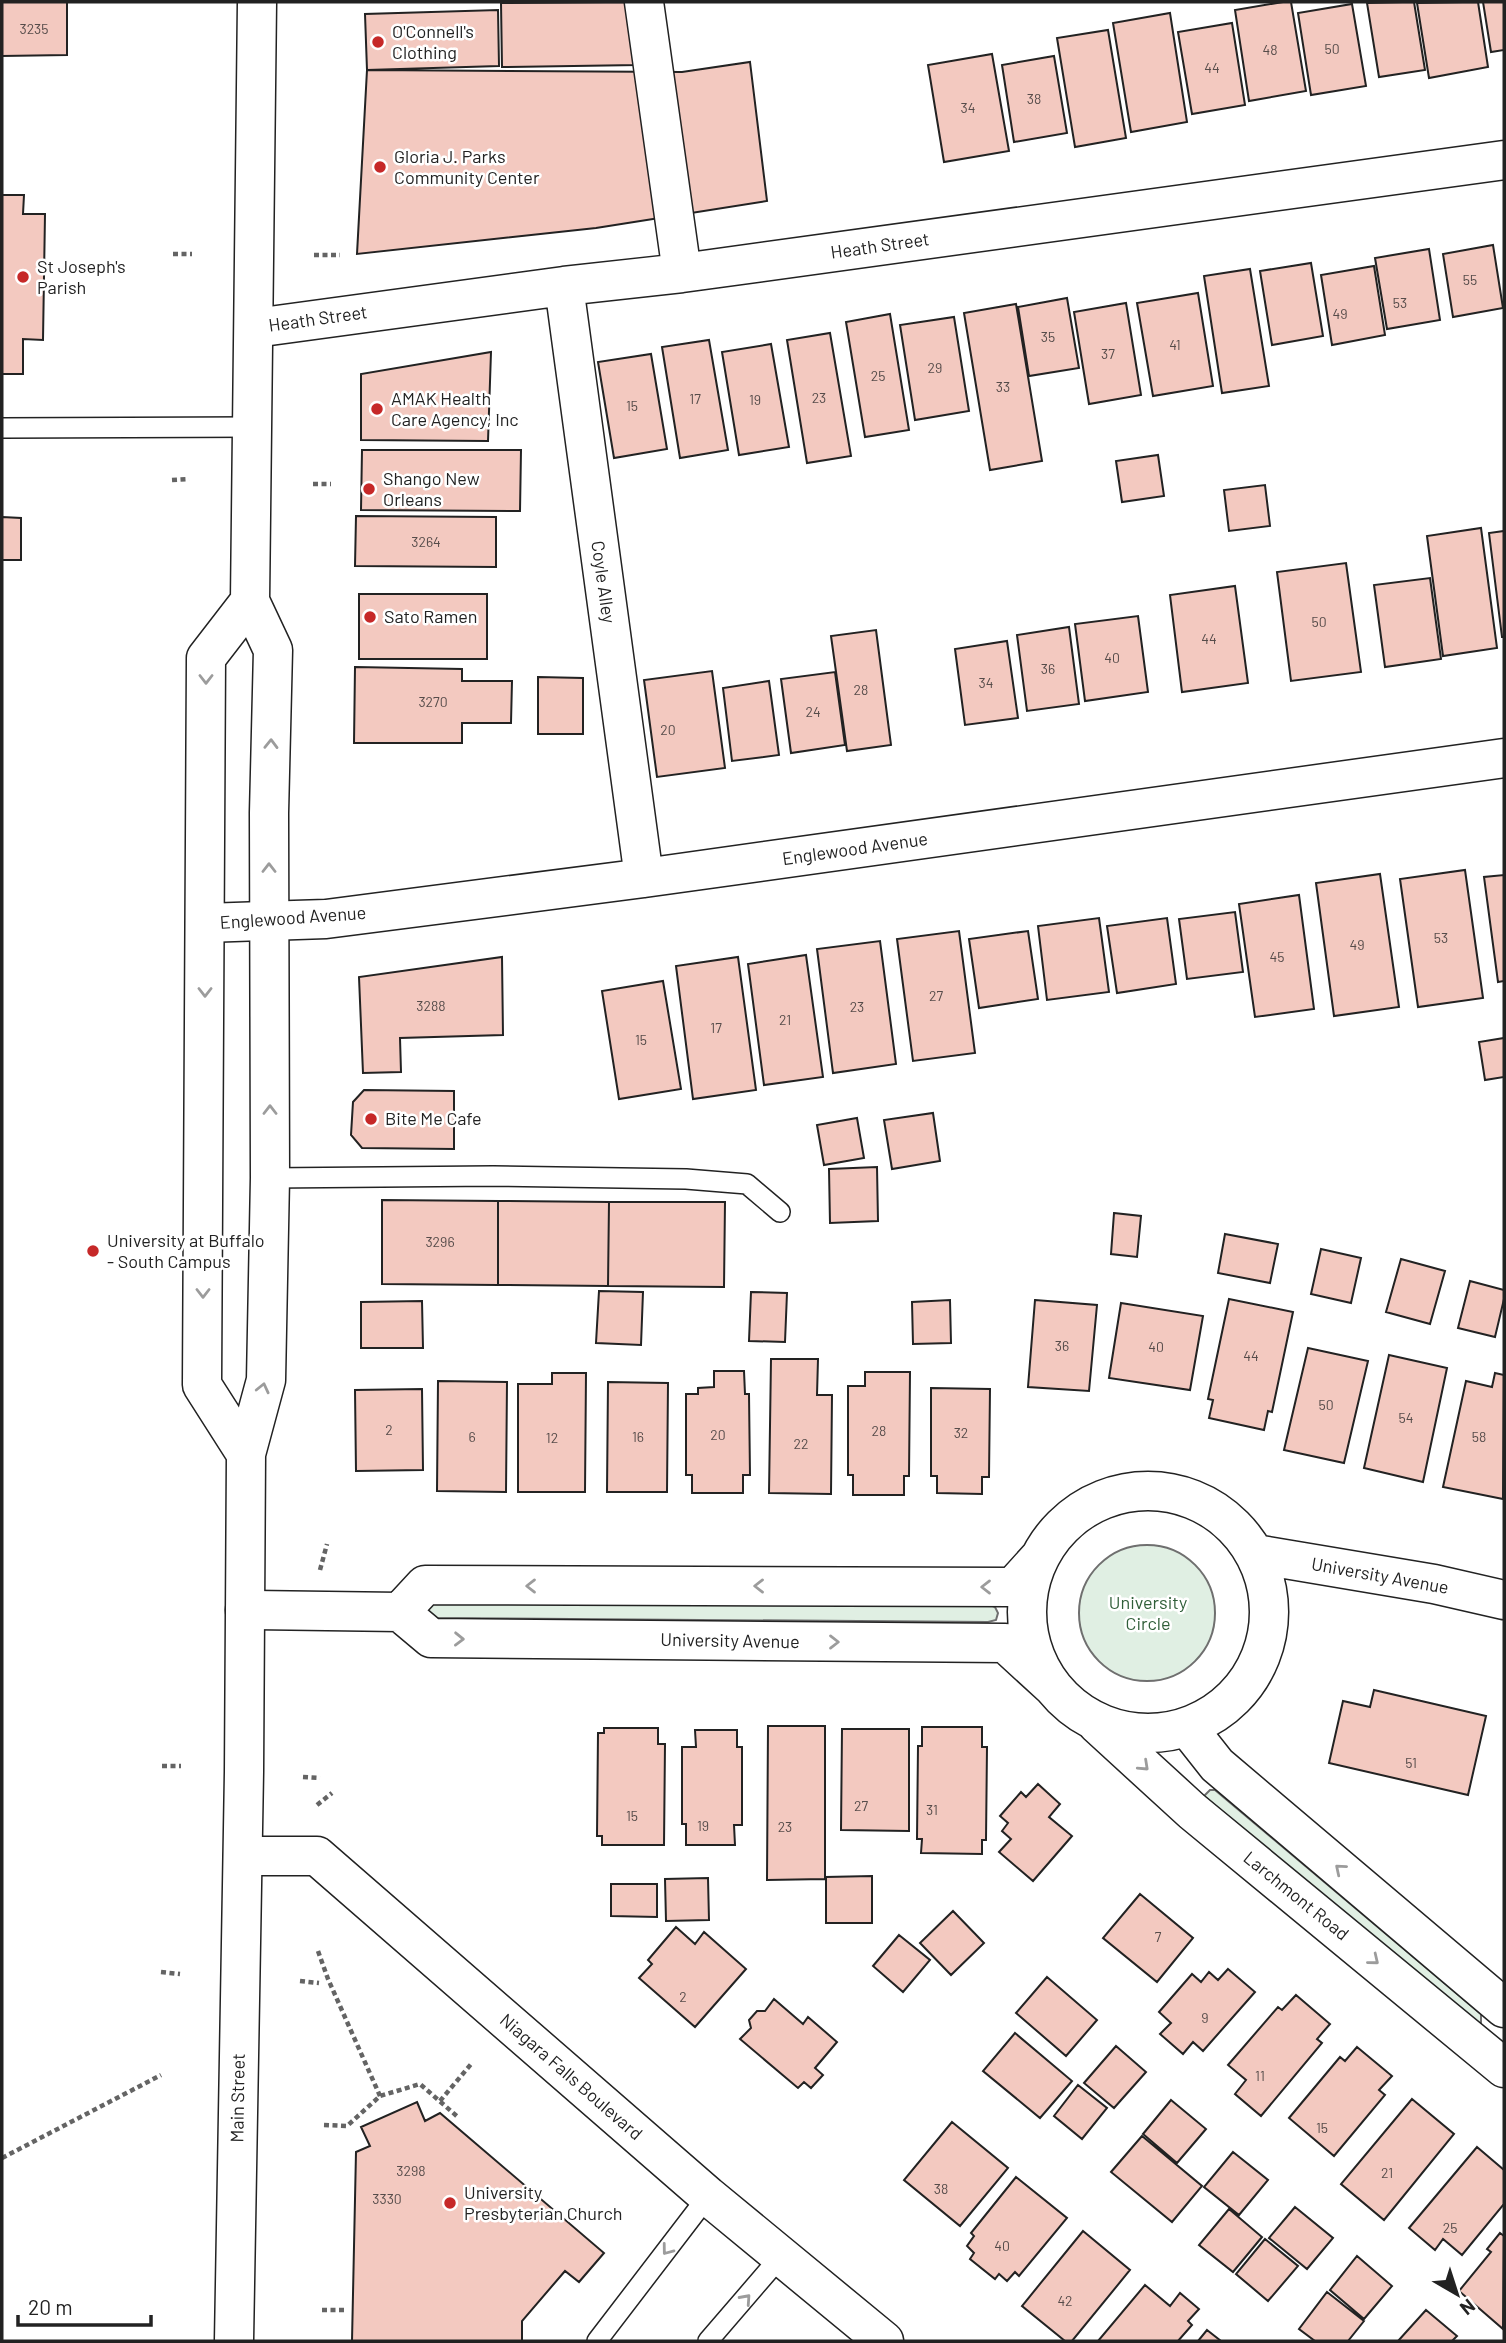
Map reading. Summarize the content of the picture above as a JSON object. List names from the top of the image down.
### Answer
{
  "streets": {
    "street": [
      "Heath Street",
      "Coyle Alley",
      "Englewood Avenue",
      "University Avenue",
      "Larchmont Road",
      "Niagara Falls Boulevard",
      "Main Street"
    ]
  },
  "crossings": [
    ["Heath Street", "Coyle Alley"],
    ["Coyle Alley", "Englewood Avenue"],
    ["Englewood Avenue", "Main Street"],
    ["University Avenue", "Larchmont Road"],
    ["Niagara Falls Boulevard", "Main Street"]
  ],
  "parks": ["University Circle"],
  "places": [
    "O'Connell's Clothing",
    "Gloria J. Parks Community Center",
    "St Joseph's Parish",
    "AMAK Health Care Agency, Inc",
    "Shango New Orleans",
    "Sato Ramen",
    "Bite Me Cafe",
    "University at Buffalo - South Campus",
    "University Presbyterian Church"
  ],
  "house_numbers": [
    "3235",
    "50",
    "48",
    "44",
    "38",
    "34",
    "55",
    "53",
    "49",
    "35",
    "41",
    "37",
    "29",
    "25",
    "33",
    "23",
    "17",
    "19",
    "15",
    "3264",
    "50",
    "44",
    "40",
    "36",
    "34",
    "28",
    "3270",
    "24",
    "20",
    "53",
    "49",
    "45",
    "27",
    "3288",
    "23",
    "21",
    "17",
    "15",
    "3296",
    "36",
    "40",
    "44",
    "50",
    "54",
    "2",
    "28",
    "32",
    "20",
    "6",
    "16",
    "58",
    "12",
    "22",
    "51",
    "27",
    "31",
    "15",
    "19",
    "23",
    "7",
    "2",
    "9",
    "11",
    "15",
    "3298",
    "21",
    "38",
    "3330",
    "25",
    "40",
    "42"
  ],
  "scale_bar": "20 m",
  "north": "bottom right"
}
